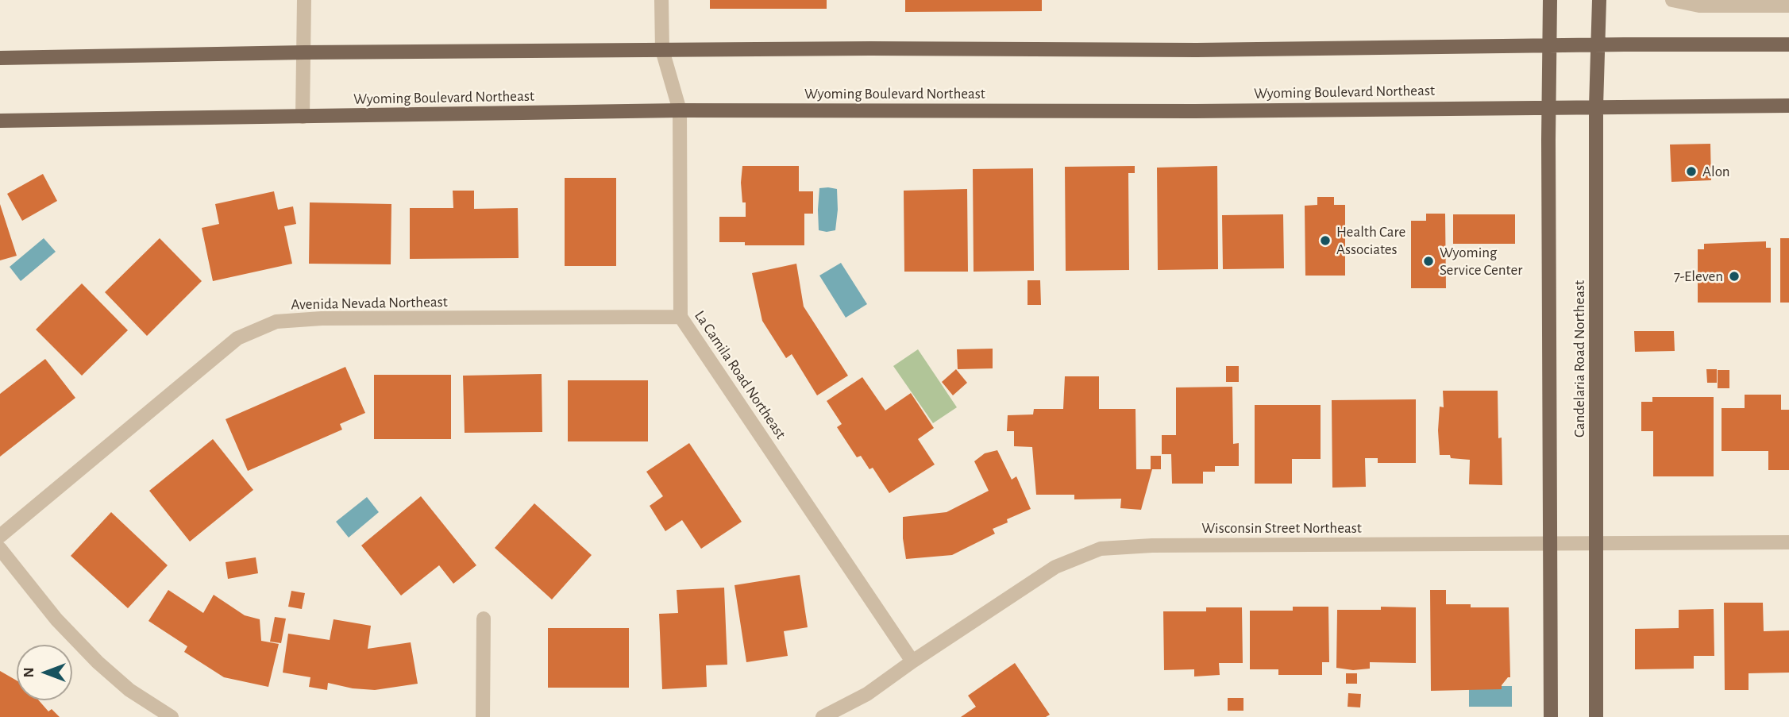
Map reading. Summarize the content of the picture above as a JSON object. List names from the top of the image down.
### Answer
{
  "streets": {
    "main road": ["Wyoming Boulevard Northeast", "Candelaria Road Northeast"],
    "street": ["Avenida Nevada Northeast", "La Camila Road Northeast", "Wisconsin Street Northeast"]
  },
  "crossings": [
    ["Wyoming Boulevard Northeast", "Candelaria Road Northeast"],
    ["Wyoming Boulevard Northeast", "La Camila Road Northeast"],
    ["Avenida Nevada Northeast", "La Camila Road Northeast"],
    ["Candelaria Road Northeast", "Wisconsin Street Northeast"],
    ["La Camila Road Northeast", "Wisconsin Street Northeast"]
  ],
  "places": [
    "Alon",
    "Health Care Associates",
    "Wyoming Service Center",
    "7-Eleven"
  ],
  "north": "left"
}
